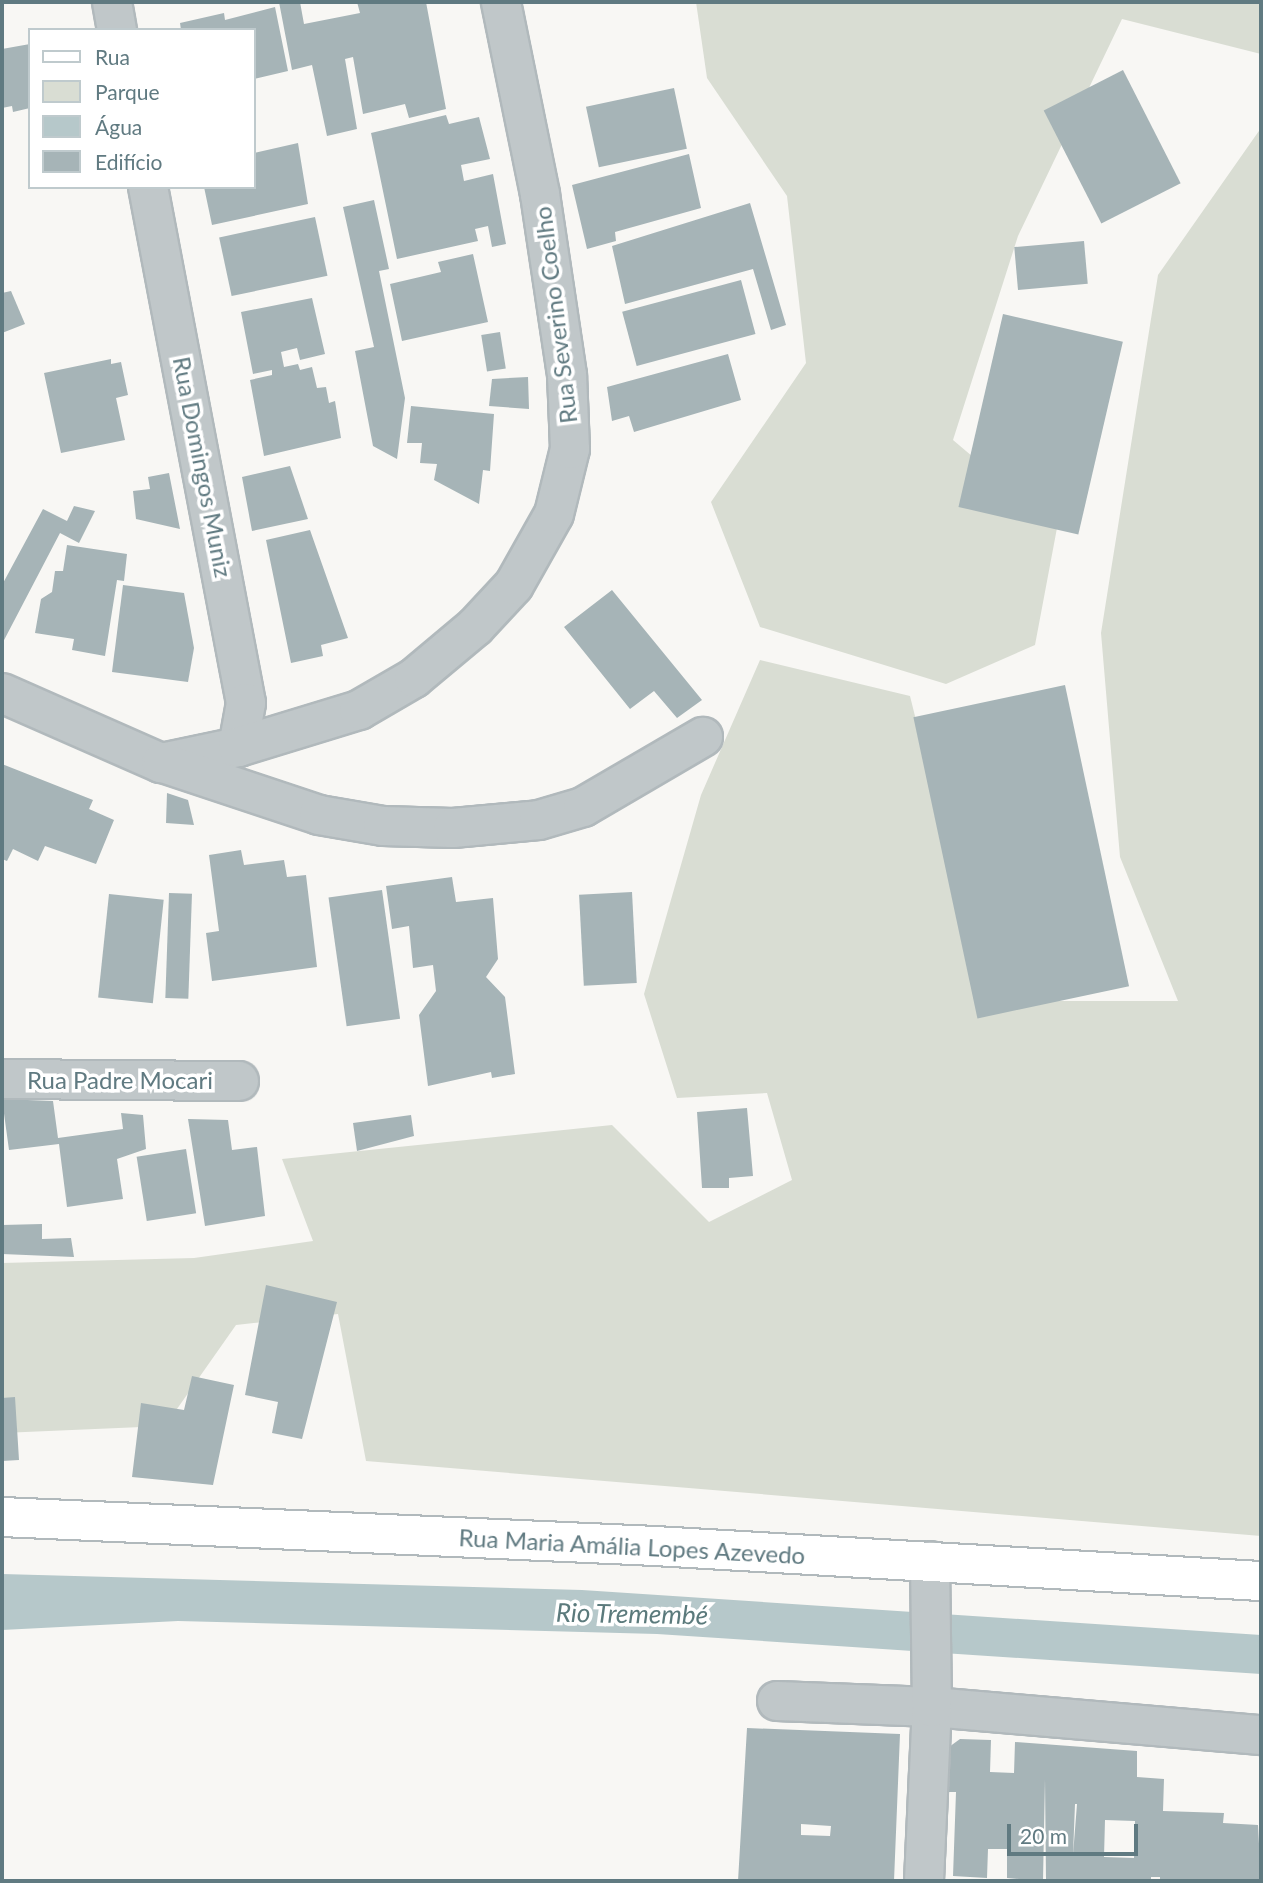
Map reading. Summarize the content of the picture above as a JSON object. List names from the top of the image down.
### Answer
{
  "streets": {
    "main road": ["Rua Maria Amália Lopes Azevedo"],
    "street": ["Rua Severino Coelho", "Rua Domingos Muniz", "Rua Padre Mocari"]
  },
  "crossings": [
    ["Rua Severino Coelho", "Rua Domingos Muniz"]
  ],
  "water": ["Rio Tremembé"],
  "legend": [
    "Rua",
    "Parque",
    "Água",
    "Edifício"
  ],
  "scale_bar": "20 m"
}
